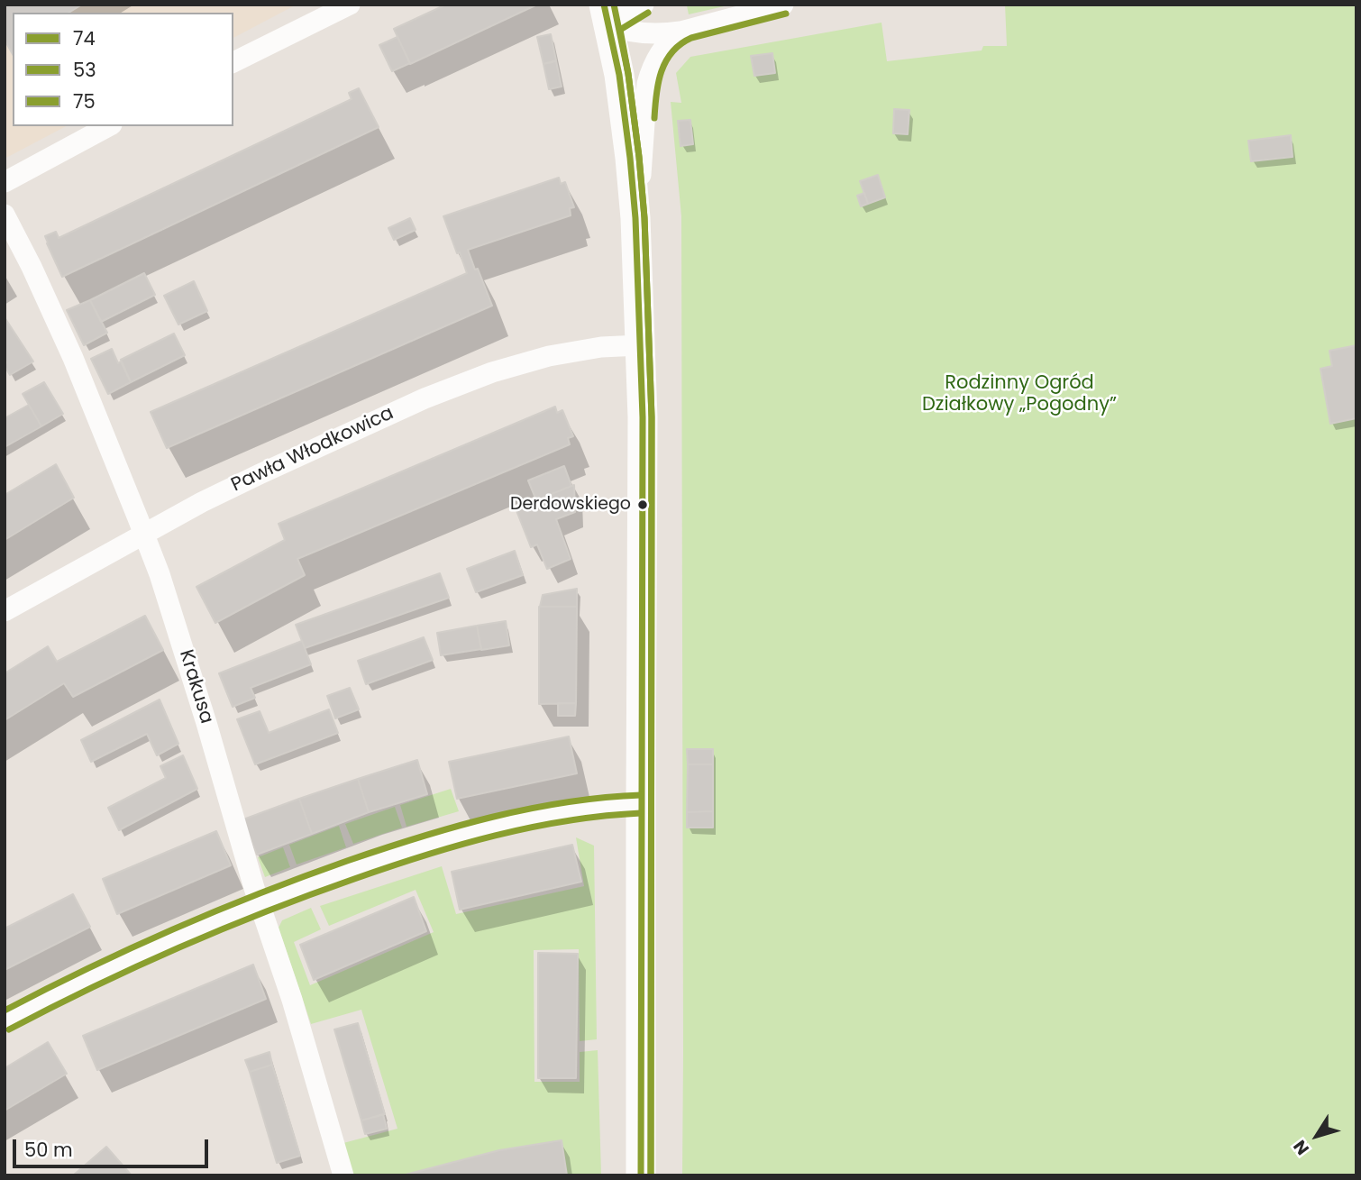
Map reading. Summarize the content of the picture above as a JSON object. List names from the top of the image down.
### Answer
{
  "streets": {
    "street": ["Pawła Włodkowica", "Krakusa"]
  },
  "crossings": [
    ["Pawła Włodkowica", "Krakusa"]
  ],
  "parks": ["Rodzinny Ogród Działkowy „Pogodny”"],
  "places": ["Derdowskiego"],
  "lines": ["transit line 74", "transit line 75", "transit line 53"],
  "legend": ["74", "53", "75"],
  "scale_bar": "50 m",
  "north": "bottom left"
}
